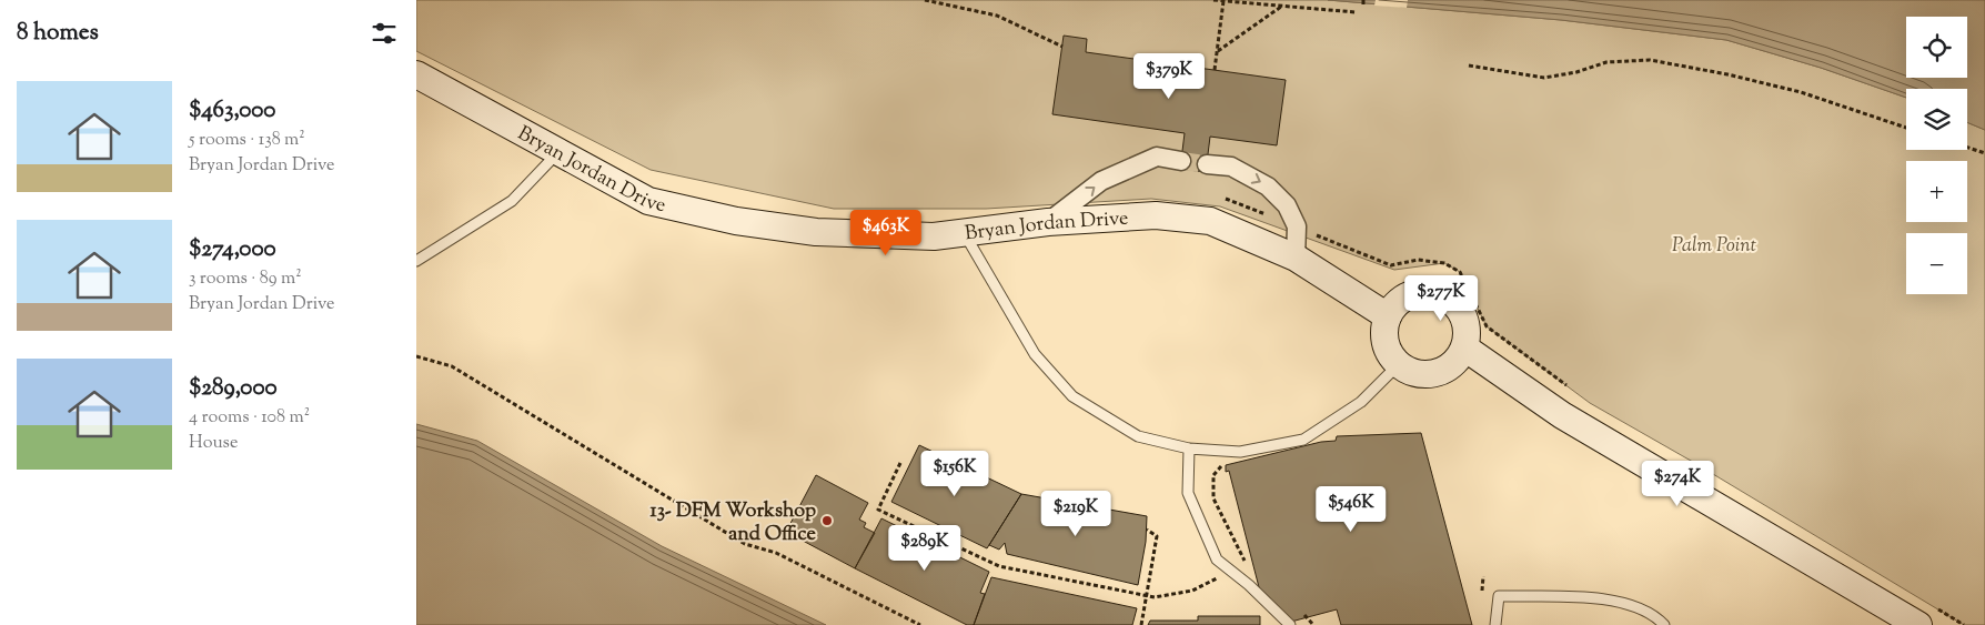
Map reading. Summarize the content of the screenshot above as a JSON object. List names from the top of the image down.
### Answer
{
  "streets": {
    "main road": ["Bryan Jordan Drive"]
  },
  "parks": ["Palm Point"],
  "places": ["13- DFM Workshop and Office"],
  "page": {
    "heading": "8 homes",
    "map_buttons": ["+", "−"],
    "price": [
      "$379K",
      "$463K",
      "$277K",
      "$156K",
      "$274K",
      "$546K",
      "$219K",
      "$289K"
    ],
    "list": [
      {
        "name": "$463,000",
        "note": "5 rooms · 138 m² · Bryan Jordan Drive"
      },
      {
        "name": "$274,000",
        "note": "3 rooms · 89 m² · Bryan Jordan Drive"
      },
      {
        "name": "$289,000",
        "note": "4 rooms · 108 m² · House"
      }
    ]
  }
}
